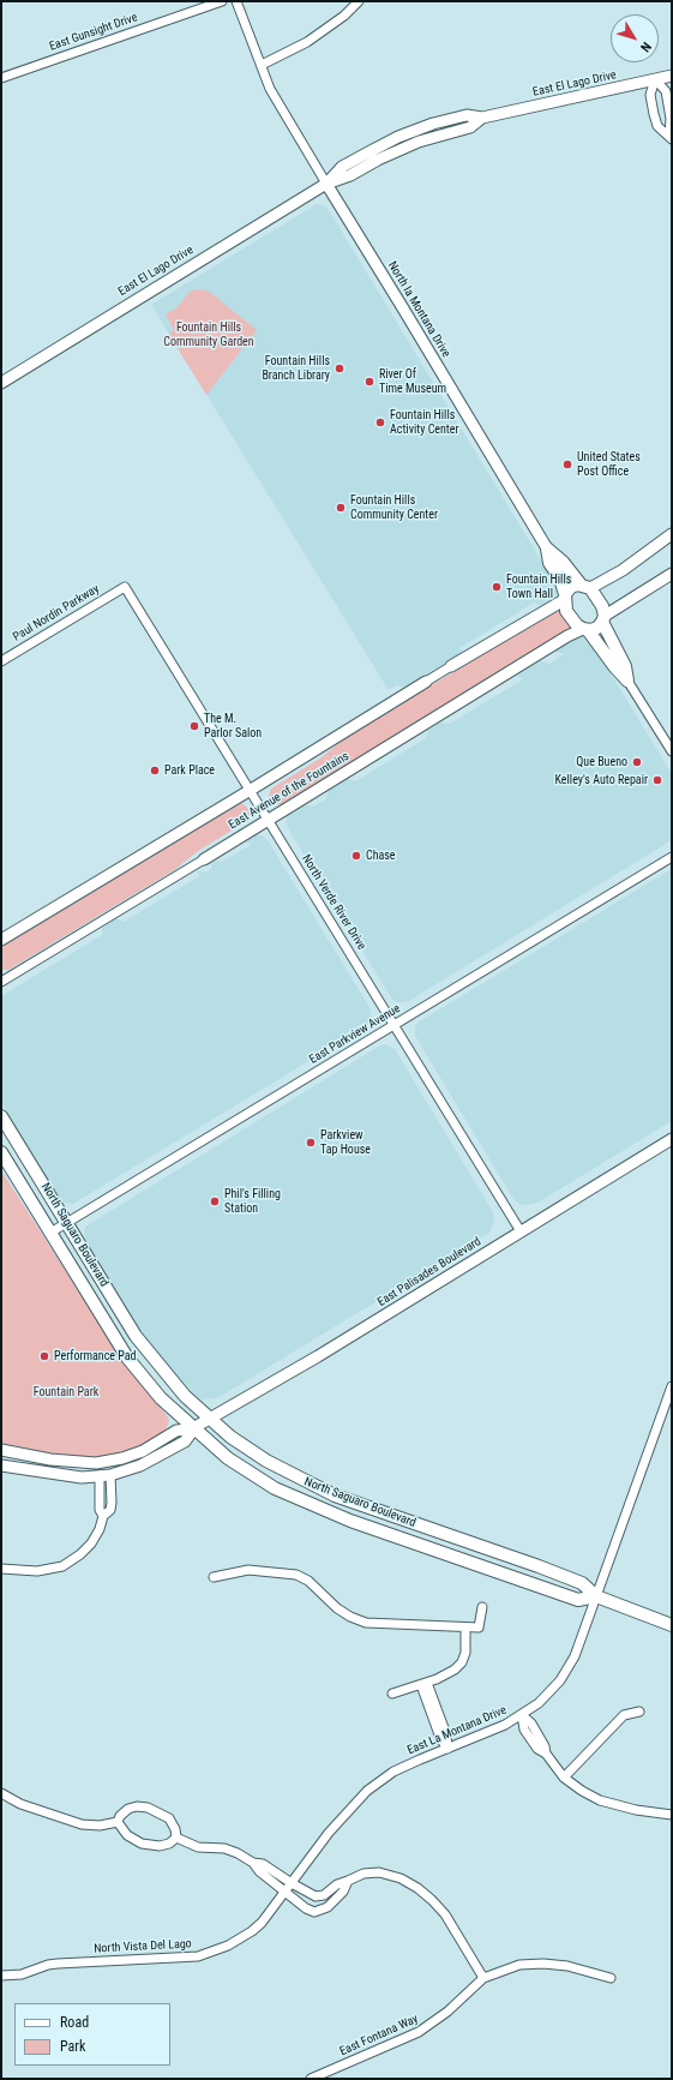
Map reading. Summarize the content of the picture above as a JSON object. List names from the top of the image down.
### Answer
{
  "streets": {
    "main road": ["North Saguaro Boulevard"],
    "street": [
      "East Gunsight Drive",
      "East El Lago Drive",
      "North la Montana Drive",
      "Paul Nordin Parkway",
      "East Avenue of the Fountains",
      "North Verde River Drive",
      "East Parkview Avenue",
      "East Palisades Boulevard",
      "East La Montana Drive",
      "North Vista Del Lago",
      "East Fontana Way"
    ]
  },
  "crossings": [
    ["East El Lago Drive", "North la Montana Drive"],
    ["Paul Nordin Parkway", "North Verde River Drive"],
    ["East Avenue of the Fountains", "North Verde River Drive"],
    ["North Verde River Drive", "East Parkview Avenue"],
    ["North Verde River Drive", "East Palisades Boulevard"],
    ["East Parkview Avenue", "North Saguaro Boulevard"],
    ["North Saguaro Boulevard", "East Palisades Boulevard"],
    ["North Saguaro Boulevard", "East La Montana Drive"],
    ["East La Montana Drive", "North Vista Del Lago"]
  ],
  "parks": ["Fountain Hills Community Garden", "Fountain Park"],
  "places": [
    "Fountain Hills Branch Library",
    "River Of Time Museum",
    "Fountain Hills Activity Center",
    "United States Post Office",
    "Fountain Hills Community Center",
    "Fountain Hills Town Hall",
    "The M. Parlor Salon",
    "Que Bueno",
    "Park Place",
    "Kelley's Auto Repair",
    "Chase",
    "Parkview Tap House",
    "Phil's Filling Station",
    "Performance Pad"
  ],
  "legend": ["Road", "Park"],
  "north": "bottom right"
}
